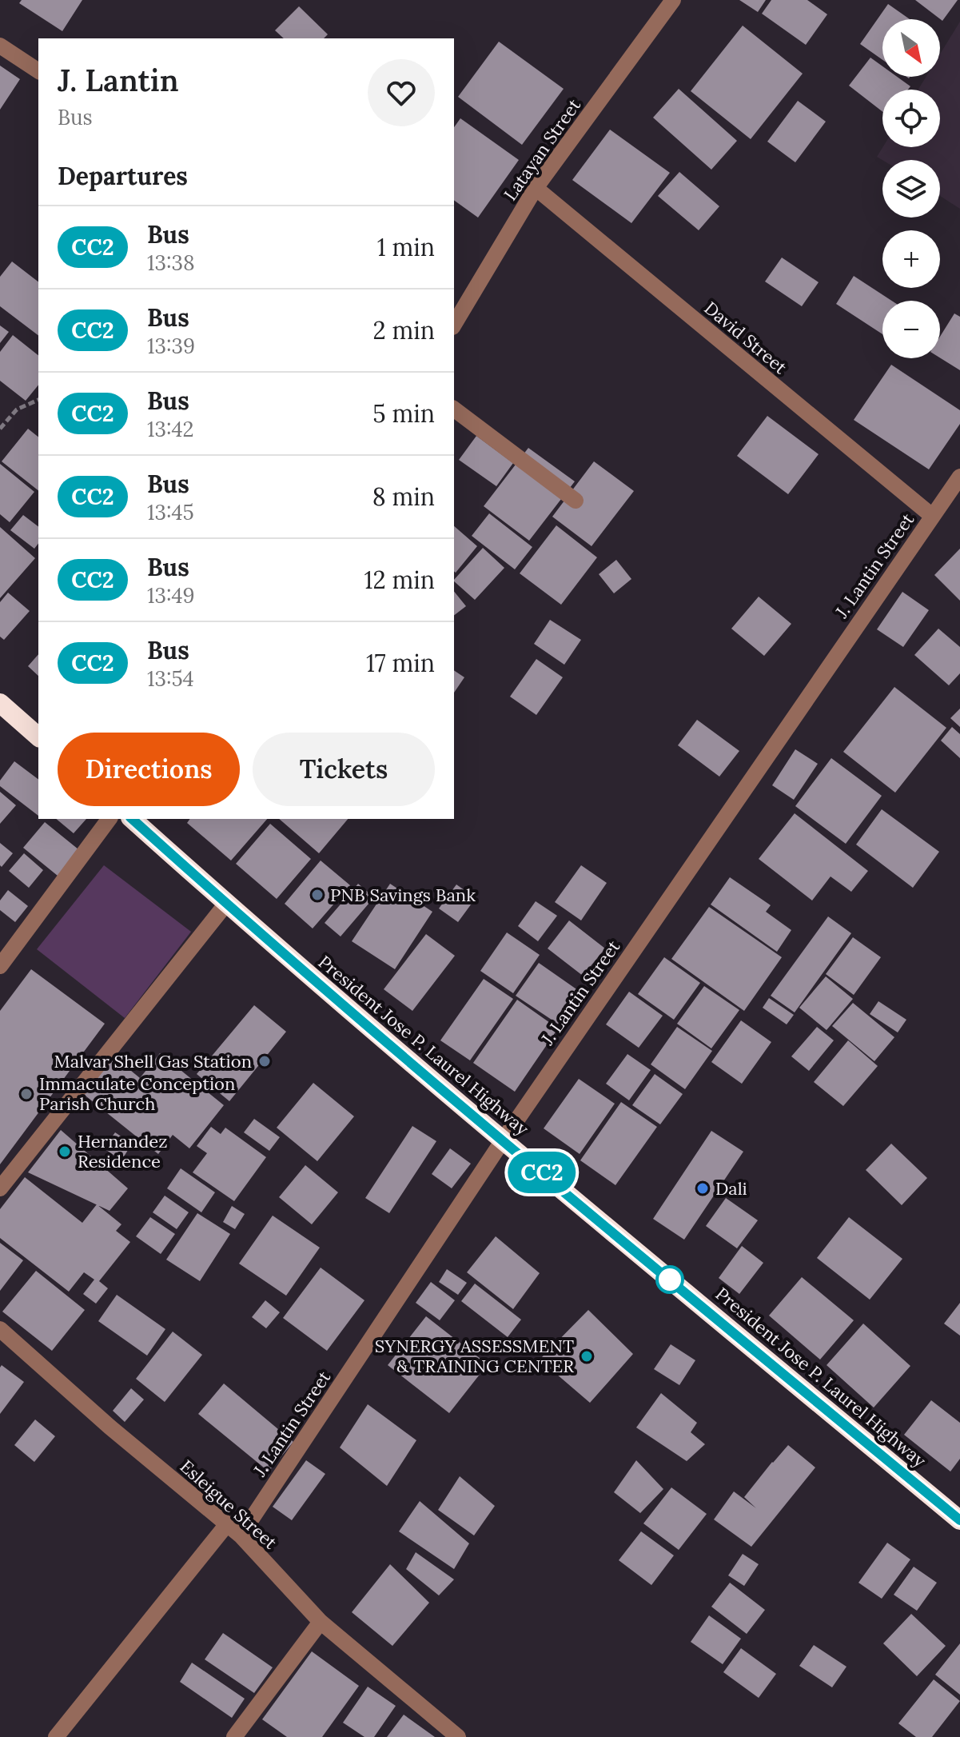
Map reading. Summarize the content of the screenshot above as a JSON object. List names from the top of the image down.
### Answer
{
  "streets": {
    "highway": ["President Jose P. Laurel Highway"],
    "street": [
      "Latayan Street",
      "David Street",
      "J. Lantin Street",
      "Esleigue Street"
    ]
  },
  "crossings": [
    ["Latayan Street", "David Street"],
    ["David Street", "J. Lantin Street"],
    ["J. Lantin Street", "President Jose P. Laurel Highway"],
    ["J. Lantin Street", "Esleigue Street"]
  ],
  "places": [
    "PNB Savings Bank",
    "Malvar Shell Gas Station",
    "Immaculate Conception Parish Church",
    "Hernandez Residence",
    "Dali",
    "SYNERGY ASSESSMENT & TRAINING CENTER"
  ],
  "lines": ["bus line CC2"],
  "north": "bottom right",
  "page": {
    "on_map": "CC2",
    "map_buttons": ["+", "−"],
    "heading": [
      ["J. Lantin", "Bus"],
      "Departures"
    ],
    "list": [
      {
        "mark": "CC2",
        "name": "Bus",
        "note": "13:38",
        "value": "1 min"
      },
      {
        "mark": "CC2",
        "name": "Bus",
        "note": "13:39",
        "value": "2 min"
      },
      {
        "mark": "CC2",
        "name": "Bus",
        "note": "13:42",
        "value": "5 min"
      },
      {
        "mark": "CC2",
        "name": "Bus",
        "note": "13:45",
        "value": "8 min"
      },
      {
        "mark": "CC2",
        "name": "Bus",
        "note": "13:49",
        "value": "12 min"
      },
      {
        "mark": "CC2",
        "name": "Bus",
        "note": "13:54",
        "value": "17 min"
      }
    ],
    "buttons": ["Directions", "Tickets"]
  }
}
